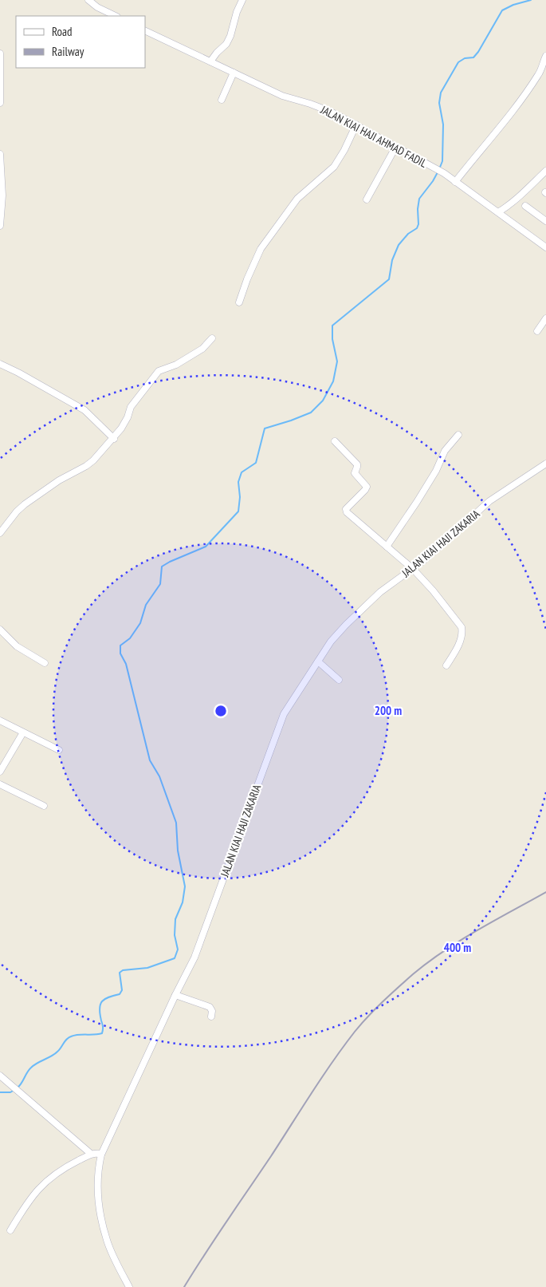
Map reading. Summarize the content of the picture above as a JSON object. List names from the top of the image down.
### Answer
{
  "streets": {
    "street": ["JALAN KIAI HAJI AHMAD FADIL", "JALAN KIAI HAJI ZAKARIA"]
  },
  "legend": ["Road", "Railway"],
  "rings": ["200 m", "400 m"]
}
